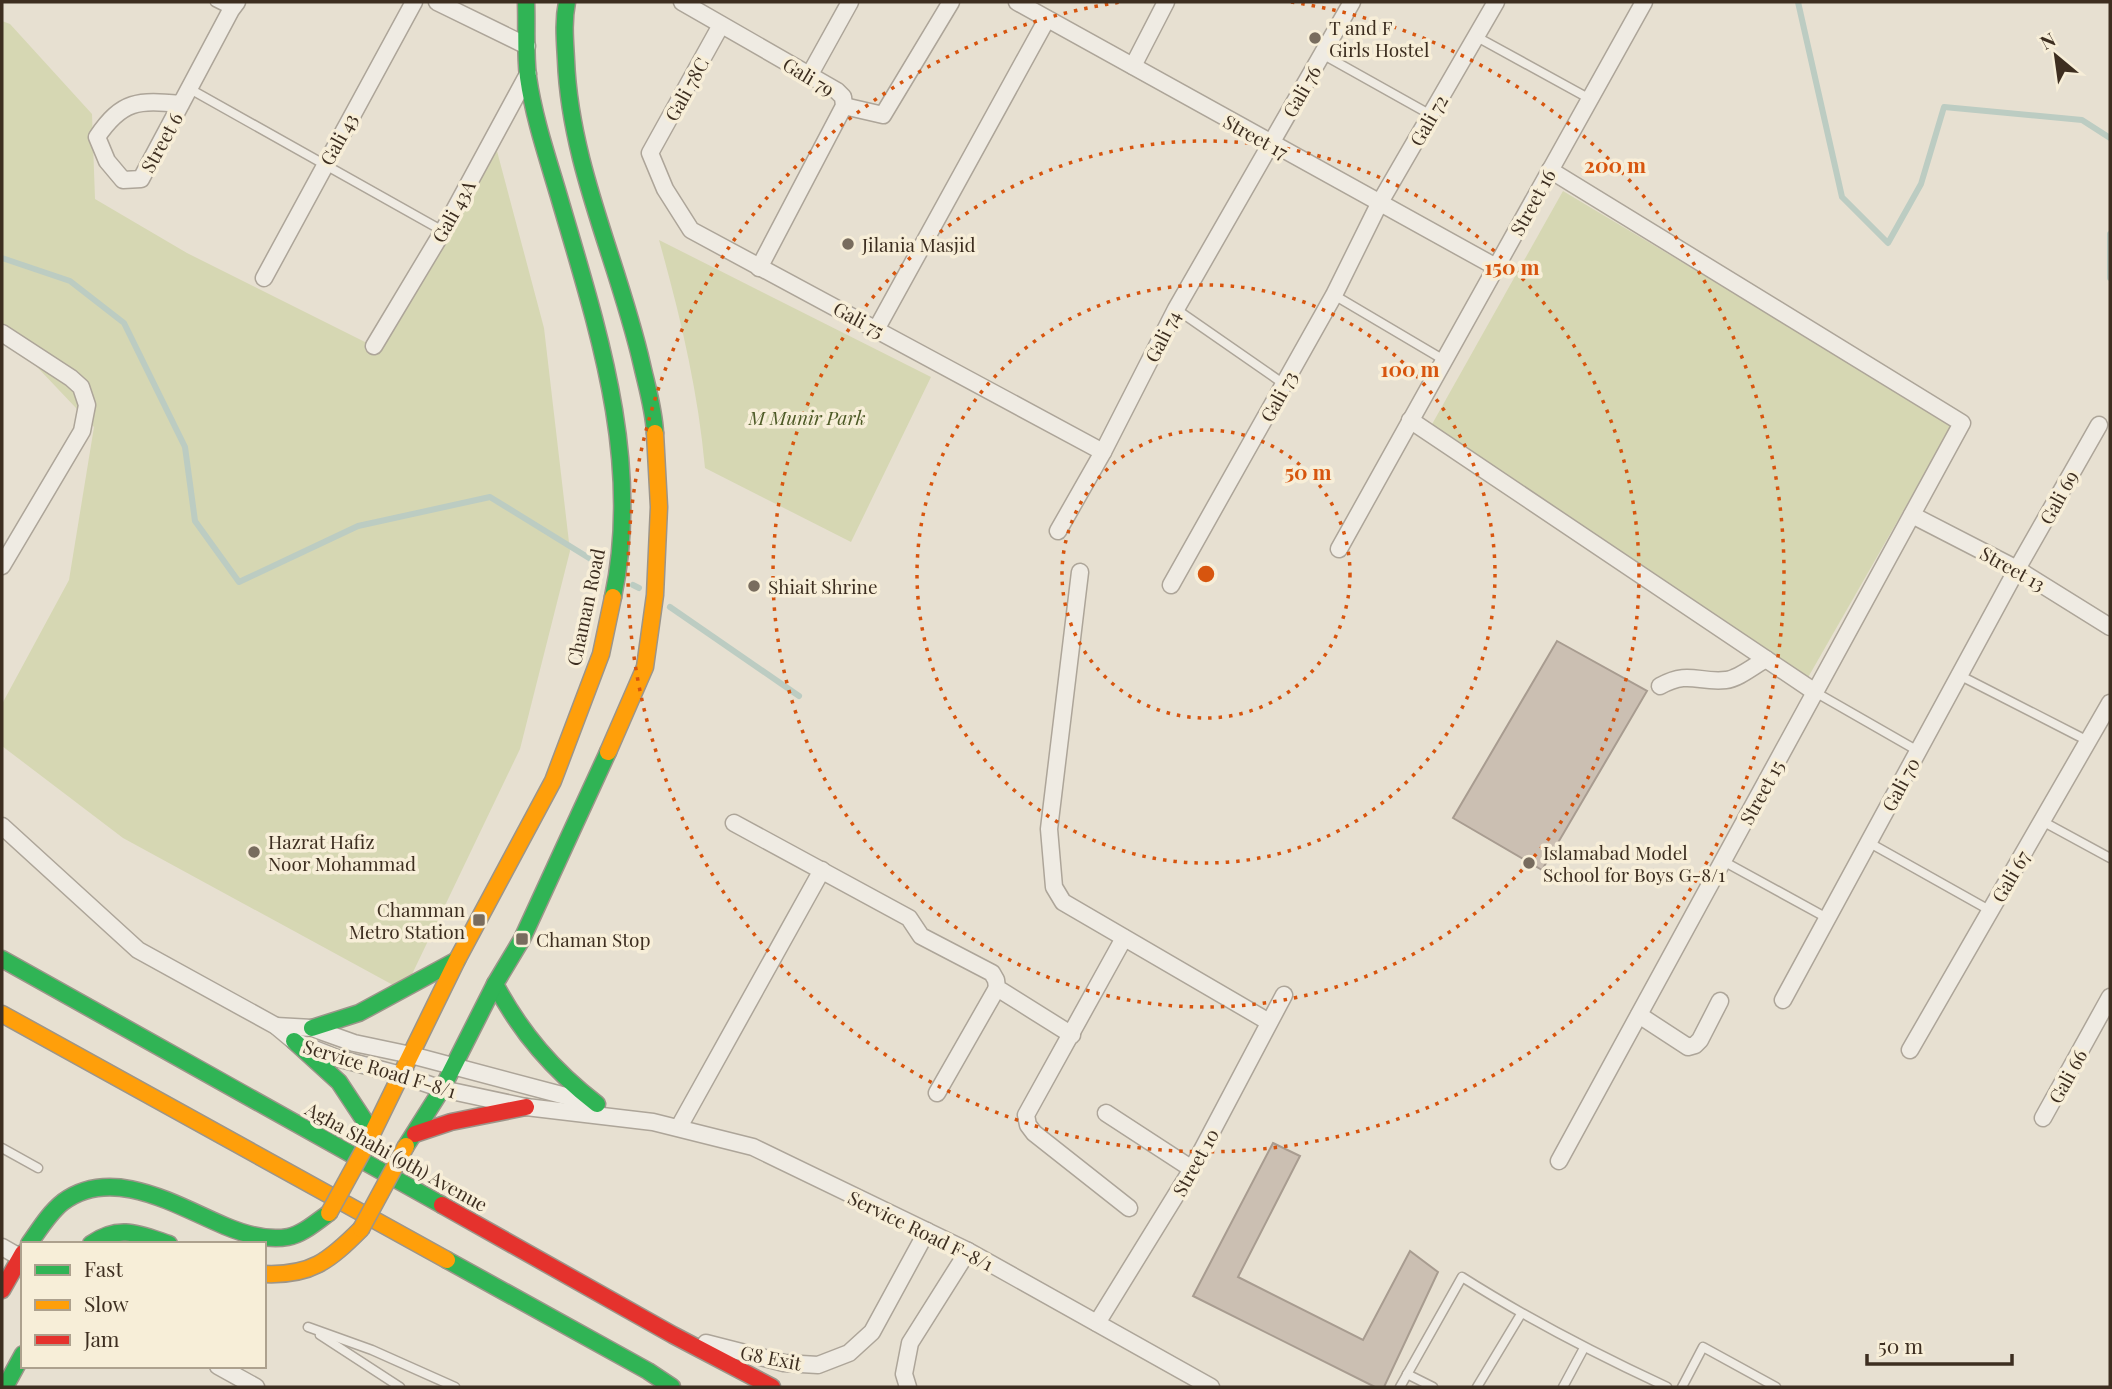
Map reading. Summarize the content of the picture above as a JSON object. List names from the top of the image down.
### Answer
{
  "streets": {
    "street": [
      "Gali 79",
      "Gali 78C",
      "Gali 76",
      "Gali 72",
      "Street 17",
      "Gali 43",
      "Street 6",
      "Street 16",
      "Gali 43A",
      "Gali 75",
      "Gali 74",
      "Gali 73",
      "Gali 69",
      "Street 13",
      "Chaman Road",
      "Gali 70",
      "Street 15",
      "Gali 67",
      "Service Road F-8/1",
      "Gali 66",
      "Agha Shahi (9th) Avenue",
      "Street 10",
      "G8 Exit"
    ]
  },
  "crossings": [
    ["Gali 79", "Gali 78C"],
    ["Gali 79", "Gali 75"],
    ["Gali 78C", "Gali 75"],
    ["Gali 76", "Street 17"],
    ["Gali 76", "Gali 74"],
    ["Gali 72", "Street 17"],
    ["Gali 72", "Gali 73"],
    ["Street 17", "Street 16"],
    ["Street 17", "Gali 74"],
    ["Street 17", "Gali 73"],
    ["Street 16", "Street 15"],
    ["Gali 43A", "Chaman Road"],
    ["Gali 75", "Gali 74"],
    ["Gali 69", "Street 13"],
    ["Gali 69", "Gali 70"],
    ["Street 13", "Gali 70"],
    ["Street 13", "Street 15"],
    ["Chaman Road", "Service Road F-8/1"],
    ["Service Road F-8/1", "Street 10"],
    ["Service Road F-8/1", "G8 Exit"],
    ["Agha Shahi (9th) Avenue", "G8 Exit"]
  ],
  "parks": ["M Munir Park"],
  "places": {
    "other": [
      "T and F Girls Hostel",
      "Jilania Masjid",
      "Shiait Shrine",
      "Hazrat Hafiz Noor Mohammad",
      "Islamabad Model School for Boys G-8/1"
    ],
    "transit": ["Chamman Metro Station", "Chaman Stop"]
  },
  "legend": ["Fast", "Slow", "Jam"],
  "scale_bar": "50 m",
  "north": "top left",
  "rings": [
    "200 m",
    "150 m",
    "100 m",
    "50 m"
  ]
}
